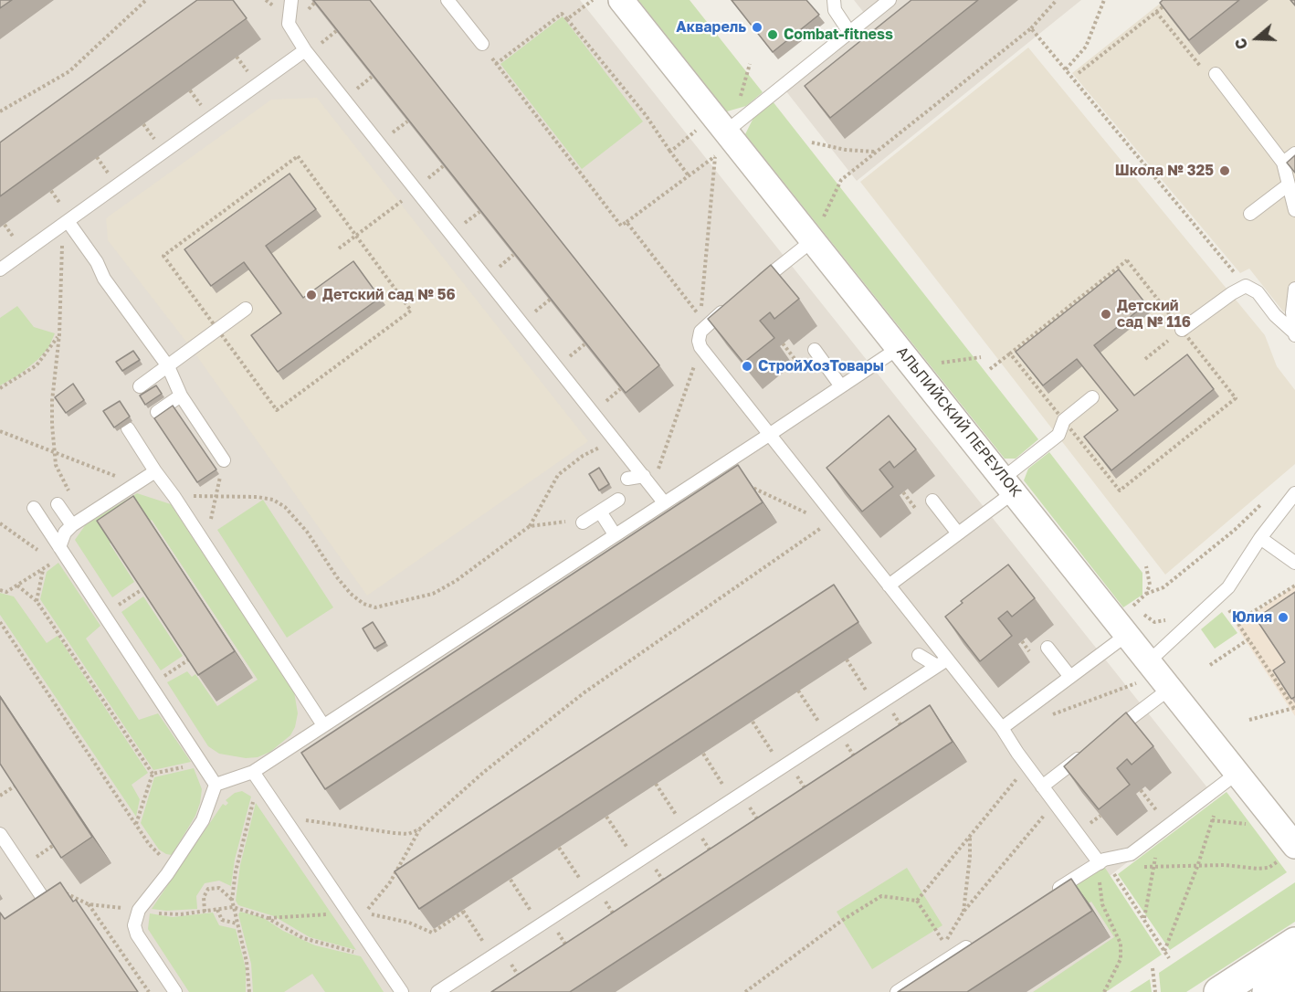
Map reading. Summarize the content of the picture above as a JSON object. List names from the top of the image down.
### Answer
{
  "streets": {
    "street": ["АЛЬПИЙСКИЙ ПЕРЕУЛОК"]
  },
  "places": [
    "Акварель",
    "Combat-fitness",
    "Школа № 325",
    "Детский сад № 56",
    "Детский сад № 116",
    "СтройХозТовары",
    "Юлия"
  ],
  "north": "left"
}
